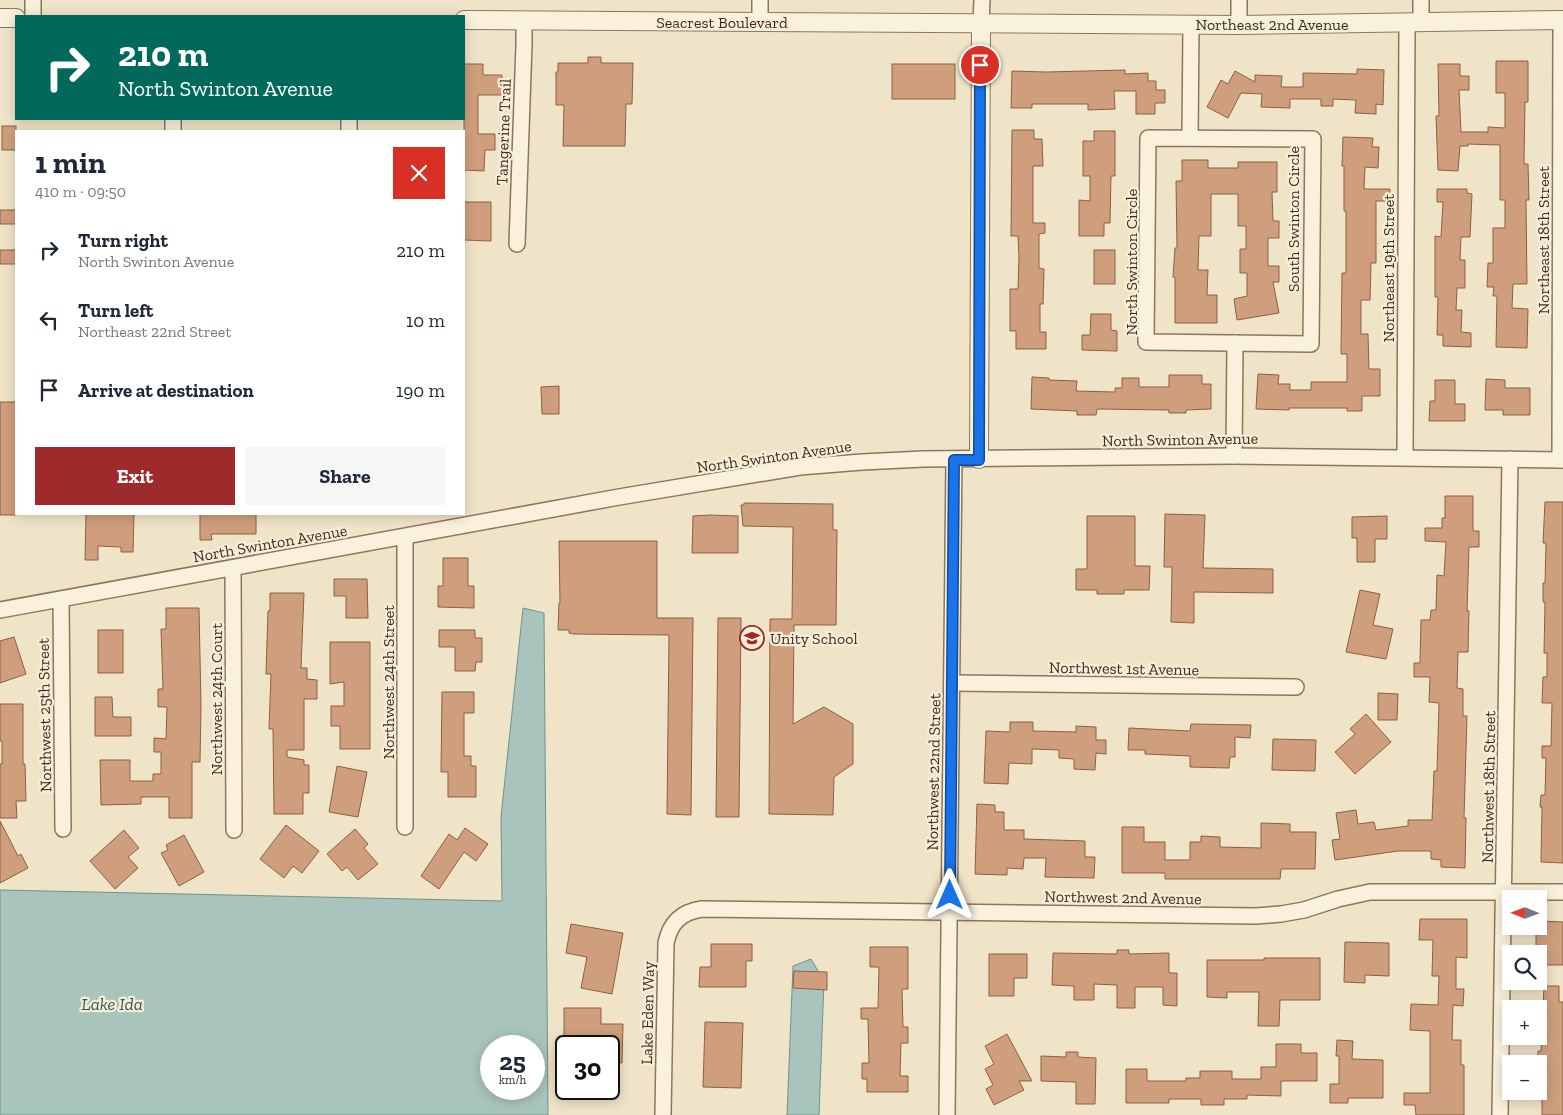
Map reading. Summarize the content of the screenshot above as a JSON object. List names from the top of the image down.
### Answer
{
  "streets": {
    "street": [
      "Seacrest Boulevard",
      "Northeast 2nd Avenue",
      "Tangerine Trail",
      "South Swinton Circle",
      "Northeast 18th Street",
      "North Swinton Circle",
      "Northeast 19th Street",
      "North Swinton Avenue",
      "Northwest 1st Avenue",
      "Northwest 24th Street",
      "Northwest 24th Court",
      "Northwest 25th Street",
      "Northwest 22nd Street",
      "Northwest 18th Street",
      "Northwest 2nd Avenue",
      "Lake Eden Way"
    ]
  },
  "crossings": [
    ["Seacrest Boulevard", "Northeast 2nd Avenue"],
    ["Seacrest Boulevard", "Tangerine Trail"],
    ["Northeast 2nd Avenue", "Northeast 18th Street"],
    ["Northeast 2nd Avenue", "Northeast 19th Street"],
    ["South Swinton Circle", "North Swinton Circle"],
    ["Northeast 18th Street", "North Swinton Avenue"],
    ["Northeast 19th Street", "North Swinton Avenue"],
    ["North Swinton Avenue", "Northwest 24th Street"],
    ["North Swinton Avenue", "Northwest 24th Court"],
    ["North Swinton Avenue", "Northwest 25th Street"],
    ["North Swinton Avenue", "Northwest 22nd Street"],
    ["North Swinton Avenue", "Northwest 18th Street"],
    ["Northwest 1st Avenue", "Northwest 22nd Street"],
    ["Northwest 22nd Street", "Northwest 2nd Avenue"],
    ["Northwest 2nd Avenue", "Lake Eden Way"]
  ],
  "water": ["Lake Ida"],
  "places": {
    "school or university": ["Unity School"]
  },
  "north": "left",
  "page": {
    "turn": ["210 m", "North Swinton Avenue"],
    "heading": ["1 min", "410 m · 09:50"],
    "list": [
      {
        "name": "Turn right",
        "note": "North Swinton Avenue",
        "value": "210 m"
      },
      {
        "name": "Turn left",
        "note": "Northeast 22nd Street",
        "value": "10 m"
      },
      {
        "name": "Arrive at destination",
        "value": "190 m"
      }
    ],
    "buttons": ["Exit", "Share"],
    "map_buttons": ["+", "−"],
    "speed": "25 km/h",
    "limit": "30"
  }
}
